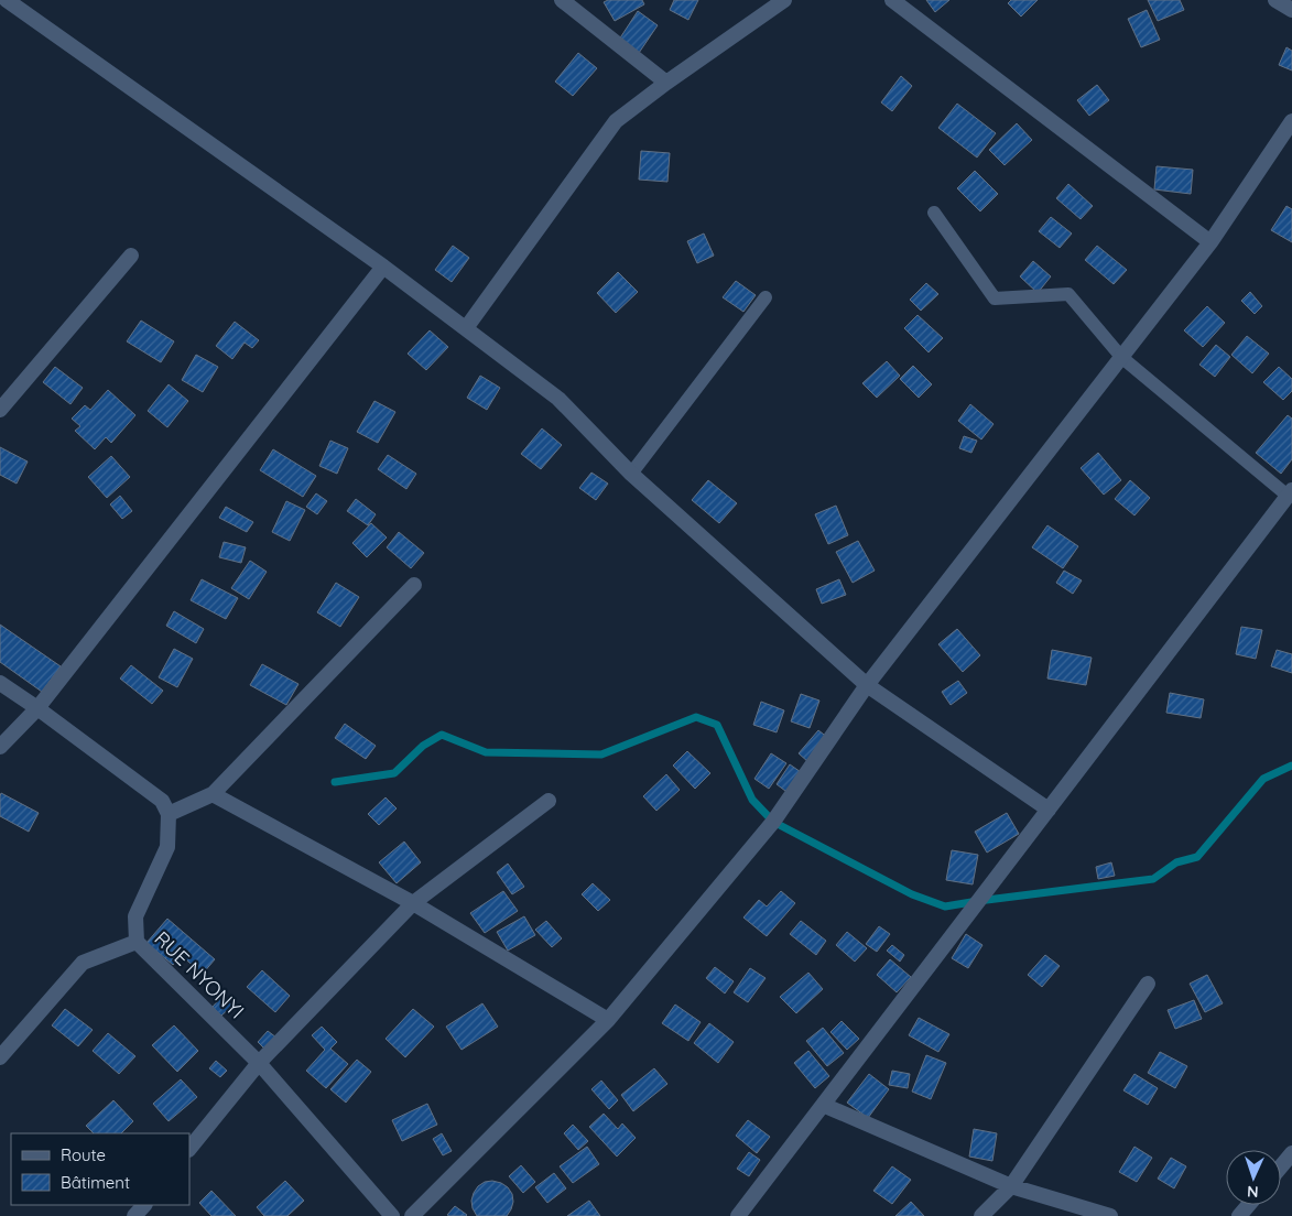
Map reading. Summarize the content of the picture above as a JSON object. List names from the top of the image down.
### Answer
{
  "streets": {
    "street": ["RUE NYONYI"]
  },
  "legend": ["Route", "Bâtiment"],
  "north": "bottom"
}
